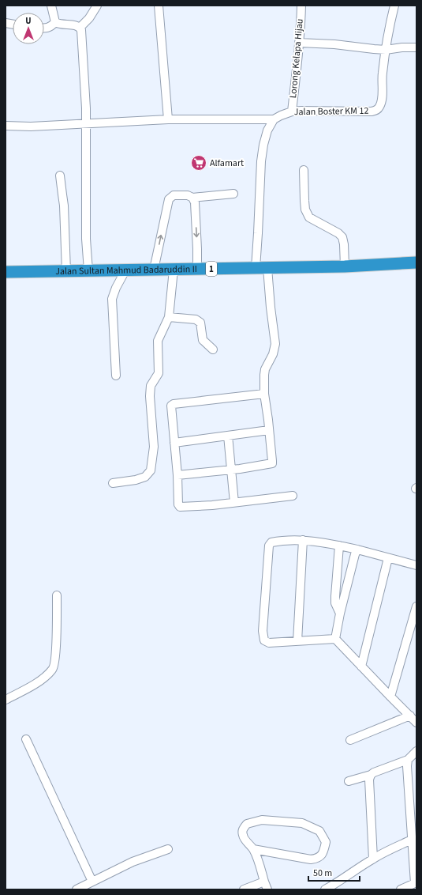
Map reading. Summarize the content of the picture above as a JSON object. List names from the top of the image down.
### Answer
{
  "streets": {
    "highway": ["1", "Jalan Sultan Mahmud Badaruddin II"],
    "street": ["Lorong Kelapa Hijau", "Jalan Boster KM 12"]
  },
  "crossings": [
    ["Lorong Kelapa Hijau", "Jalan Boster KM 12"]
  ],
  "places": {
    "supermarket": ["Alfamart"]
  },
  "scale_bar": "50 m",
  "north": "top"
}
